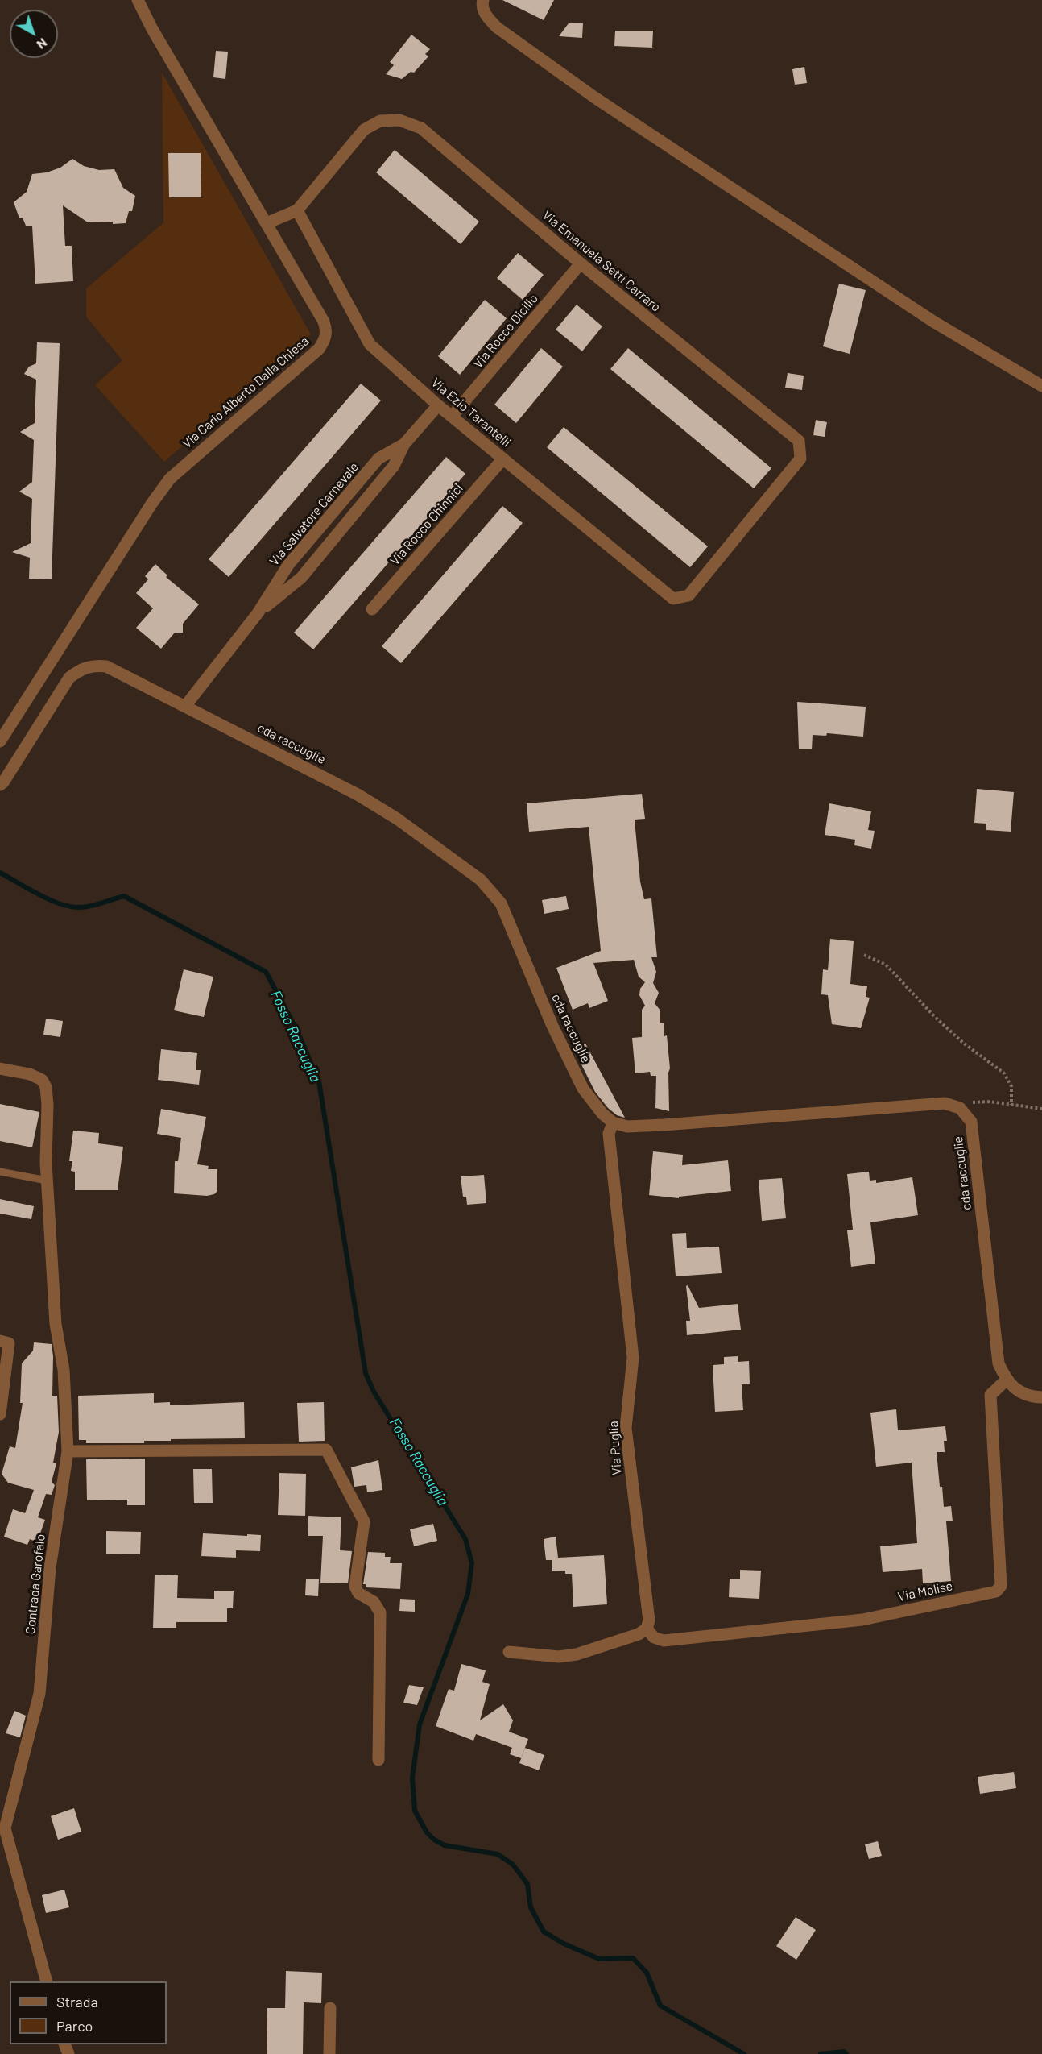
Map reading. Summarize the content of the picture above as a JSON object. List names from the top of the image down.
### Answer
{
  "streets": {
    "street": [
      "Via Emanuela Setti Carraro",
      "Via Rocco Dicillo",
      "Via Carlo Alberto Dalla Chiesa",
      "Via Ezio Tarantelli",
      "Via Salvatore Carnevale",
      "Via Rocco Chinnici",
      "cda raccuglie",
      "Via Puglia",
      "Contrada Garofalo",
      "Via Molise"
    ]
  },
  "crossings": [
    ["Via Emanuela Setti Carraro", "Via Rocco Dicillo"],
    ["Via Emanuela Setti Carraro", "Via Ezio Tarantelli"],
    ["Via Rocco Dicillo", "Via Ezio Tarantelli"],
    ["Via Ezio Tarantelli", "Via Salvatore Carnevale"],
    ["Via Ezio Tarantelli", "Via Rocco Chinnici"],
    ["Via Salvatore Carnevale", "cda raccuglie"],
    ["cda raccuglie", "Via Puglia"],
    ["cda raccuglie", "Via Molise"],
    ["Via Puglia", "Via Molise"]
  ],
  "water": ["Fosso Raccuglia"],
  "legend": ["Strada", "Parco"],
  "north": "bottom right"
}
